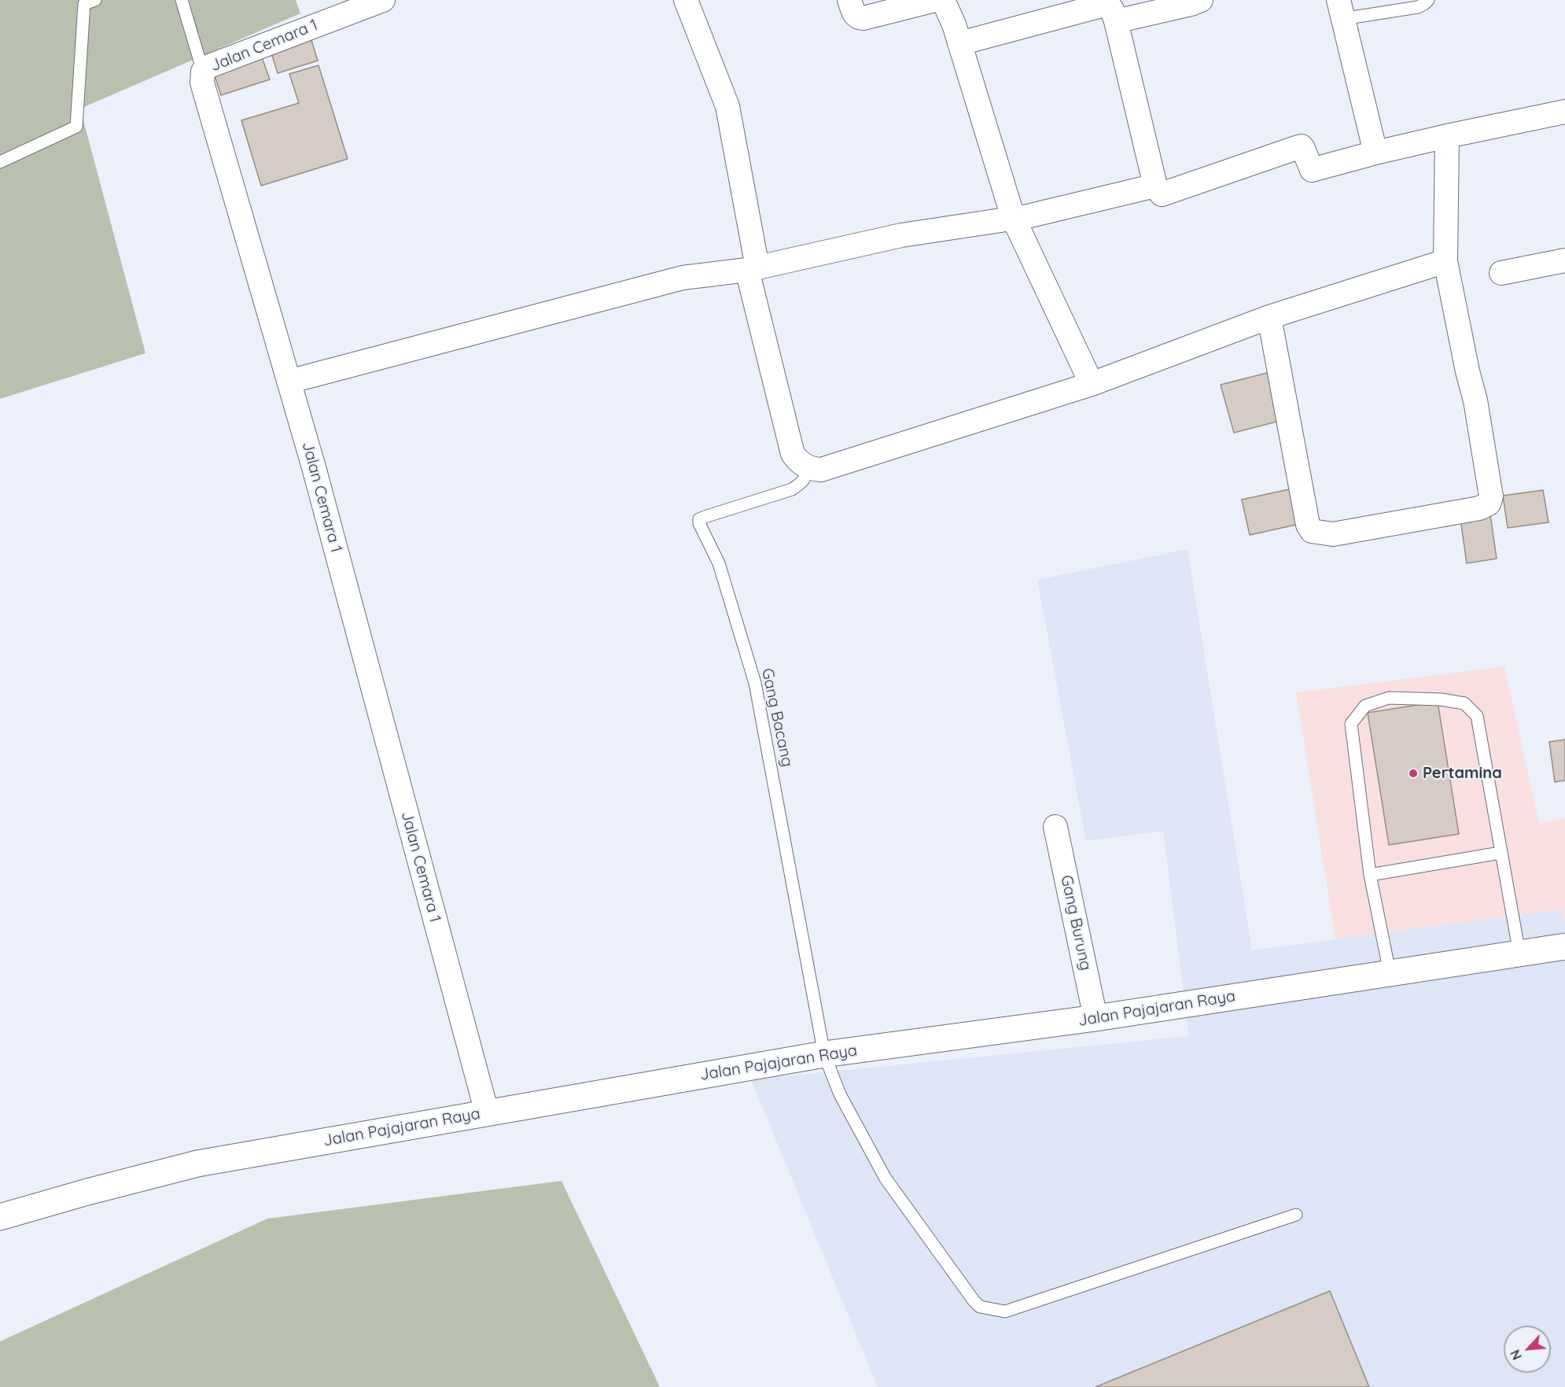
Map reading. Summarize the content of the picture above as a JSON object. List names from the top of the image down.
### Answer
{
  "streets": {
    "main road": ["Jalan Pajajaran Raya"],
    "street": ["Jalan Cemara 1", "Gang Burung"],
    "lane": ["Gang Bacang"]
  },
  "crossings": [
    ["Jalan Cemara 1", "Jalan Pajajaran Raya"],
    ["Gang Bacang", "Jalan Pajajaran Raya"],
    ["Gang Burung", "Jalan Pajajaran Raya"]
  ],
  "places": ["Pertamina"],
  "north": "bottom left"
}
